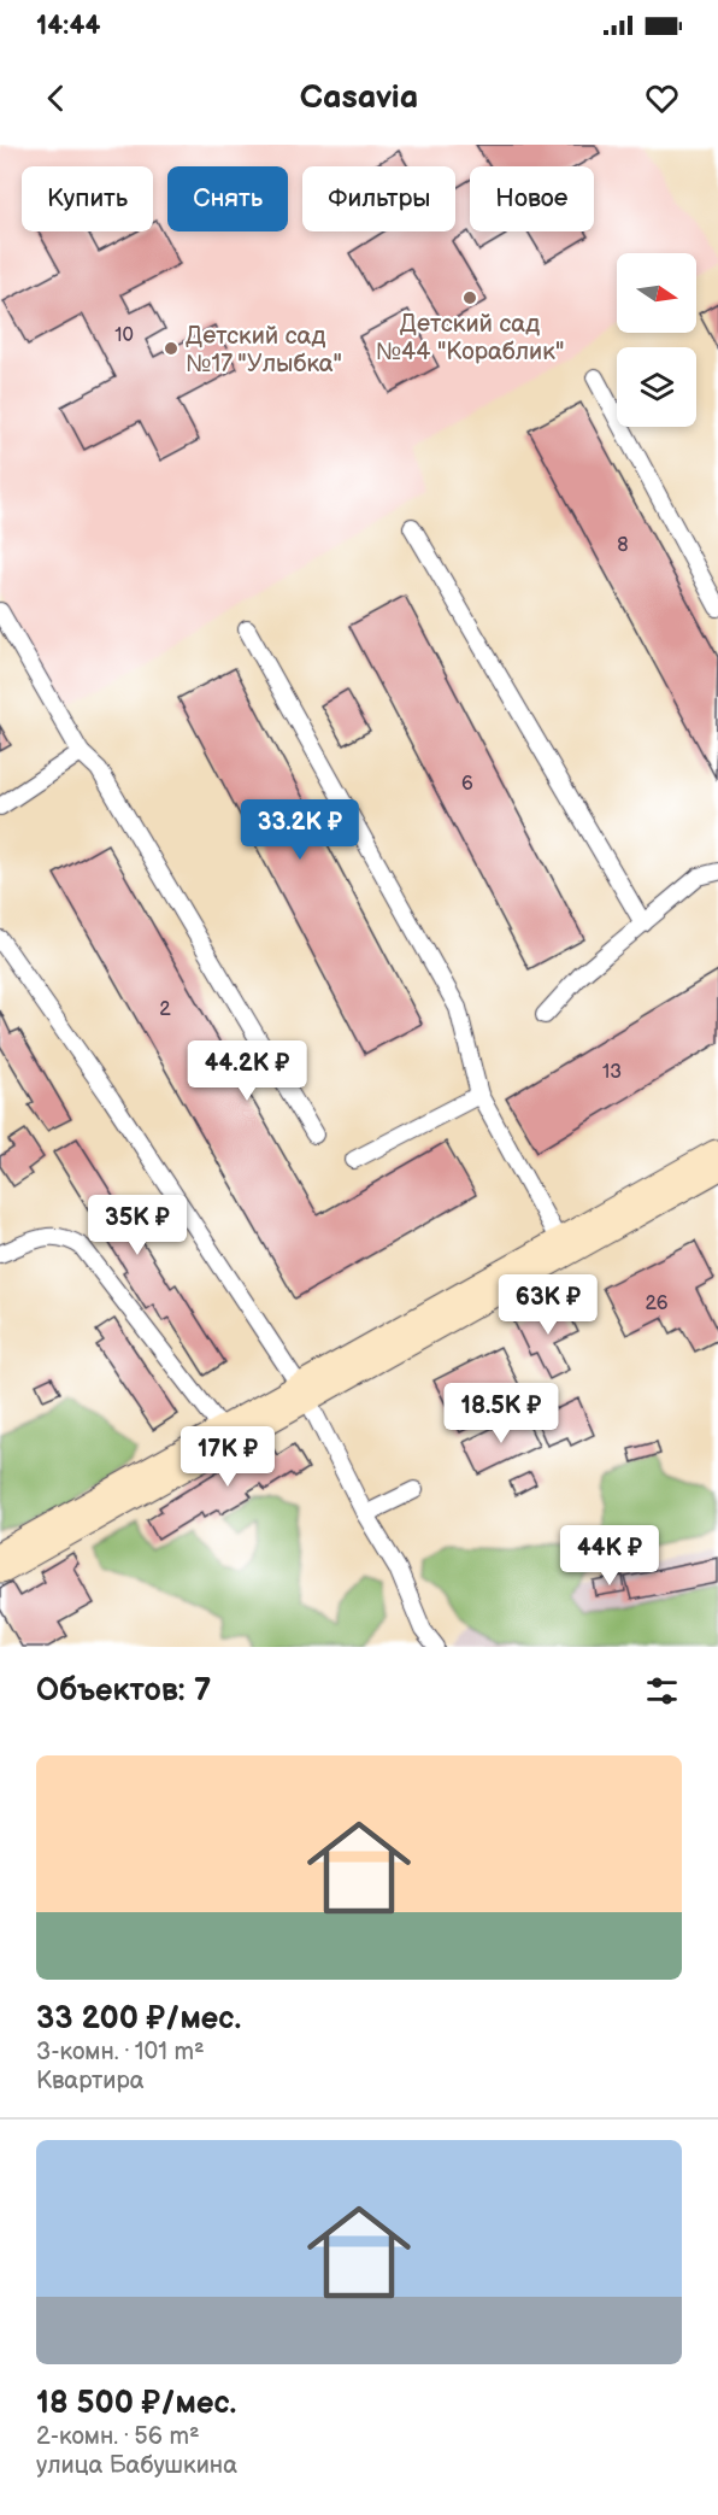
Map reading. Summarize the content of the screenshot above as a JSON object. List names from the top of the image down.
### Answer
{
  "places": ["Детский сад №44 \"Кораблик\"", "Детский сад №17 \"Улыбка\""],
  "house_numbers": [
    "10",
    "8",
    "6",
    "2",
    "13",
    "26"
  ],
  "north": "right",
  "page": {
    "status": "14:44",
    "header": "Casavia",
    "chip": [
      "Купить",
      "Снять",
      "Фильтры",
      "Новое"
    ],
    "price": [
      "33.2K ₽",
      "44.2K ₽",
      "35K ₽",
      "63K ₽",
      "18.5K ₽",
      "17K ₽",
      "44K ₽"
    ],
    "heading": "Объектов: 7",
    "list": [
      {
        "name": "33 200 ₽/мес.",
        "note": "3-комн. · 101 m² · Квартира"
      },
      {
        "name": "18 500 ₽/мес.",
        "note": "2-комн. · 56 m² · улица Бабушкина"
      }
    ]
  }
}
